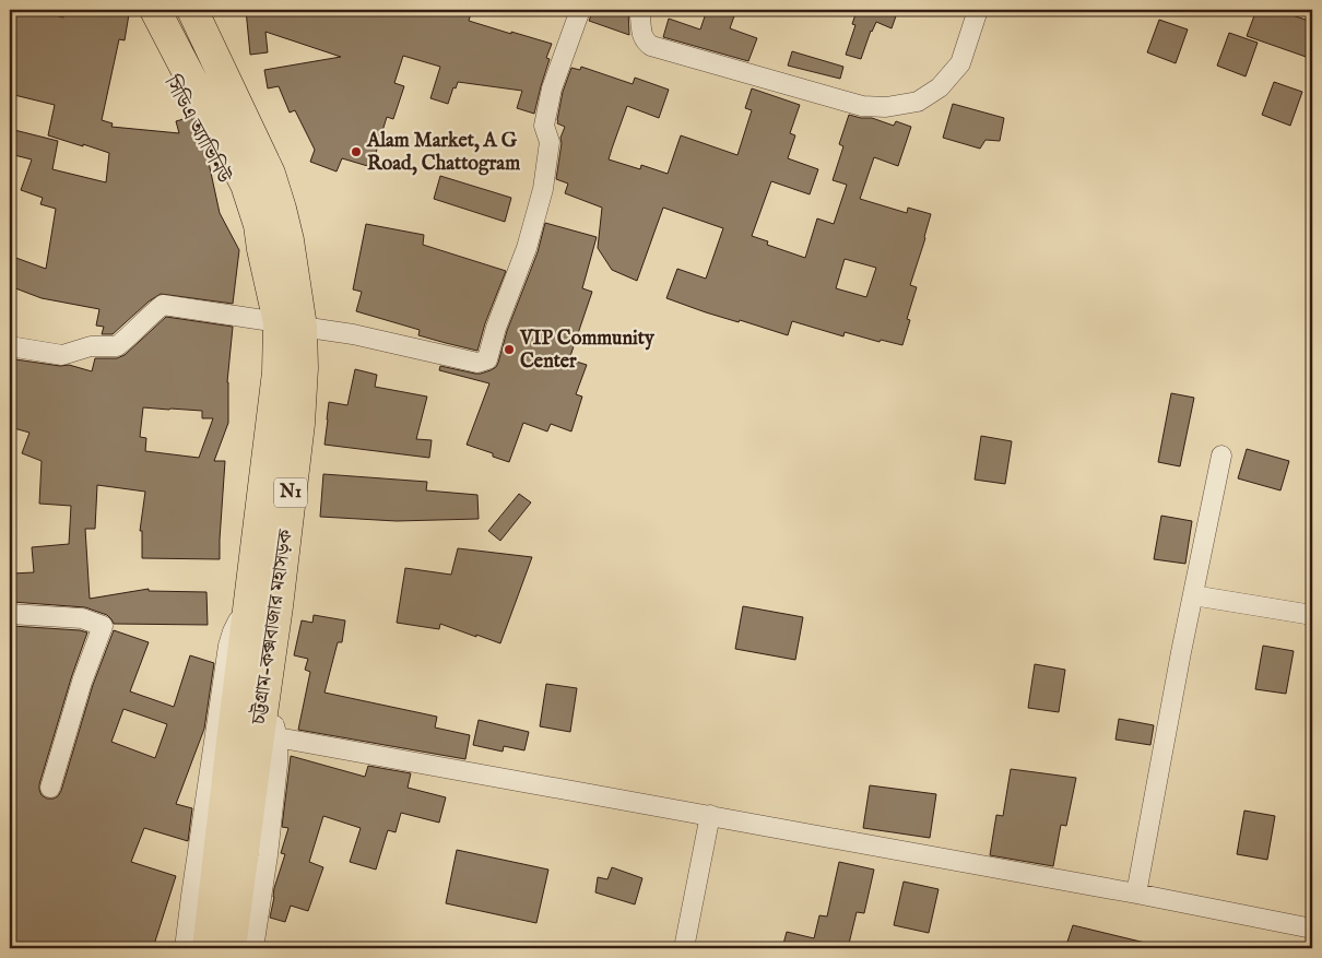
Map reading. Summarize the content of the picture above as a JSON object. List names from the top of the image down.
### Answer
{
  "streets": {
    "highway": ["সিডিএ অ্যাভিনিউ", "N1", "চট্টগ্রাম-কক্সবাজার মহাসড়ক"]
  },
  "crossings": [
    ["সিডিএ অ্যাভিনিউ", "N1"],
    ["সিডিএ অ্যাভিনিউ", "চট্টগ্রাম-কক্সবাজার মহাসড়ক"],
    ["N1", "চট্টগ্রাম-কক্সবাজার মহাসড়ক"]
  ],
  "places": ["Alam Market, A G Road, Chattogram", "VIP Community Center"]
}
